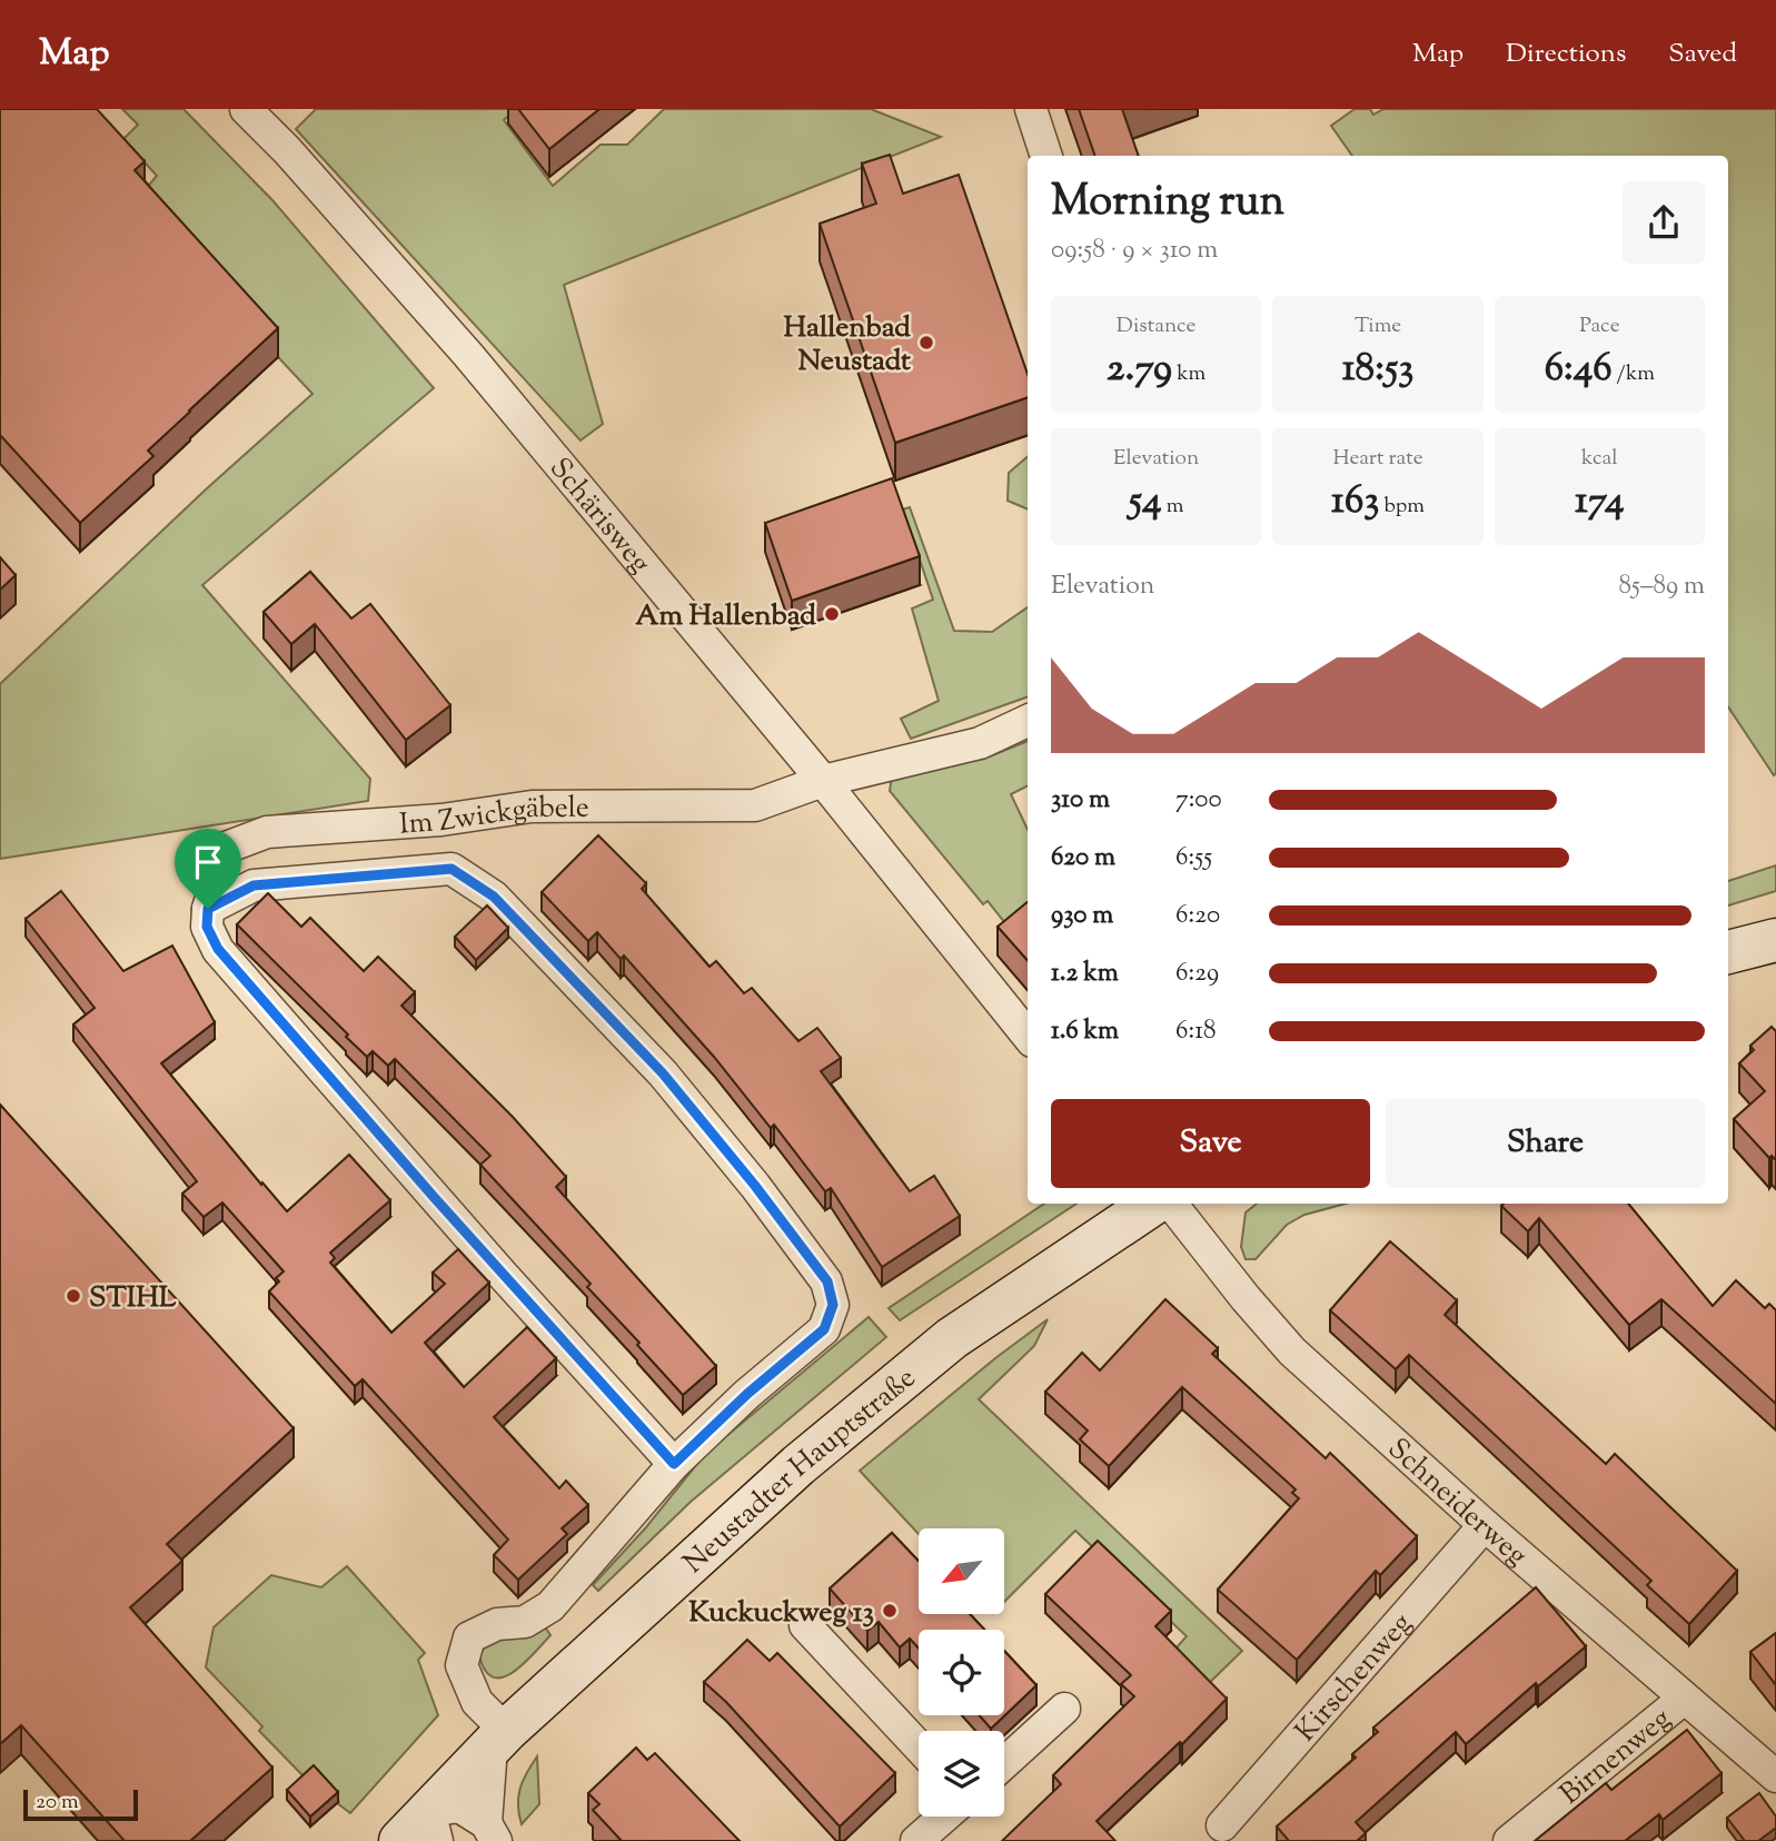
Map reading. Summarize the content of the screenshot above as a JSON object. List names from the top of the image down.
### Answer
{
  "streets": {
    "street": [
      "Schärisweg",
      "Im Zwickgäbele",
      "Neustadter Hauptstraße",
      "Schneiderweg",
      "Kirschenweg",
      "Birnenweg"
    ]
  },
  "crossings": [
    ["Schärisweg", "Im Zwickgäbele"],
    ["Schneiderweg", "Kirschenweg"],
    ["Schneiderweg", "Birnenweg"]
  ],
  "places": [
    "Hallenbad Neustadt",
    "Am Hallenbad",
    "STIHL",
    "Kuckuckweg 13"
  ],
  "scale_bar": "20 m",
  "north": "bottom left",
  "page": {
    "header": "Map",
    "nav": ["Map", "Directions", "Saved"],
    "heading": ["Morning run", "09:58 · 9 × 310 m"],
    "stats": [
      ["Distance", "2.79 km"],
      ["Time", "18:53"],
      ["Pace", "6:46 /km"],
      ["Elevation", "54 m"],
      ["Heart rate", "163 bpm"],
      ["kcal", "174"]
    ],
    "chart": ["Elevation", "85–89 m"],
    "list": [
      {
        "name": "310 m",
        "note": "7:00"
      },
      {
        "name": "620 m",
        "note": "6:55"
      },
      {
        "name": "930 m",
        "note": "6:20"
      },
      {
        "name": "1.2 km",
        "note": "6:29"
      },
      {
        "name": "1.6 km",
        "note": "6:18"
      }
    ],
    "buttons": ["Save", "Share"],
    "scale": "20 m"
  }
}
